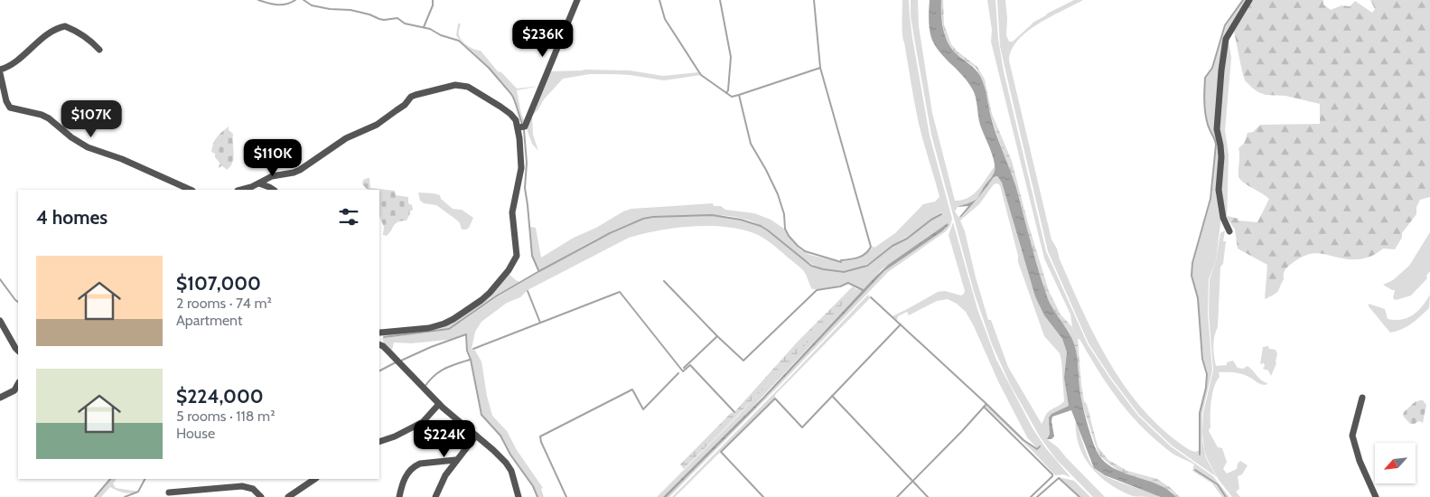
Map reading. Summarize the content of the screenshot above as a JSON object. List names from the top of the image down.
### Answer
{
  "north": "bottom left",
  "page": {
    "price": [
      "$236K",
      "$107K",
      "$110K",
      "$224K"
    ],
    "heading": "4 homes",
    "list": [
      {
        "name": "$107,000",
        "note": "2 rooms · 74 m² · Apartment"
      },
      {
        "name": "$224,000",
        "note": "5 rooms · 118 m² · House"
      }
    ]
  }
}
